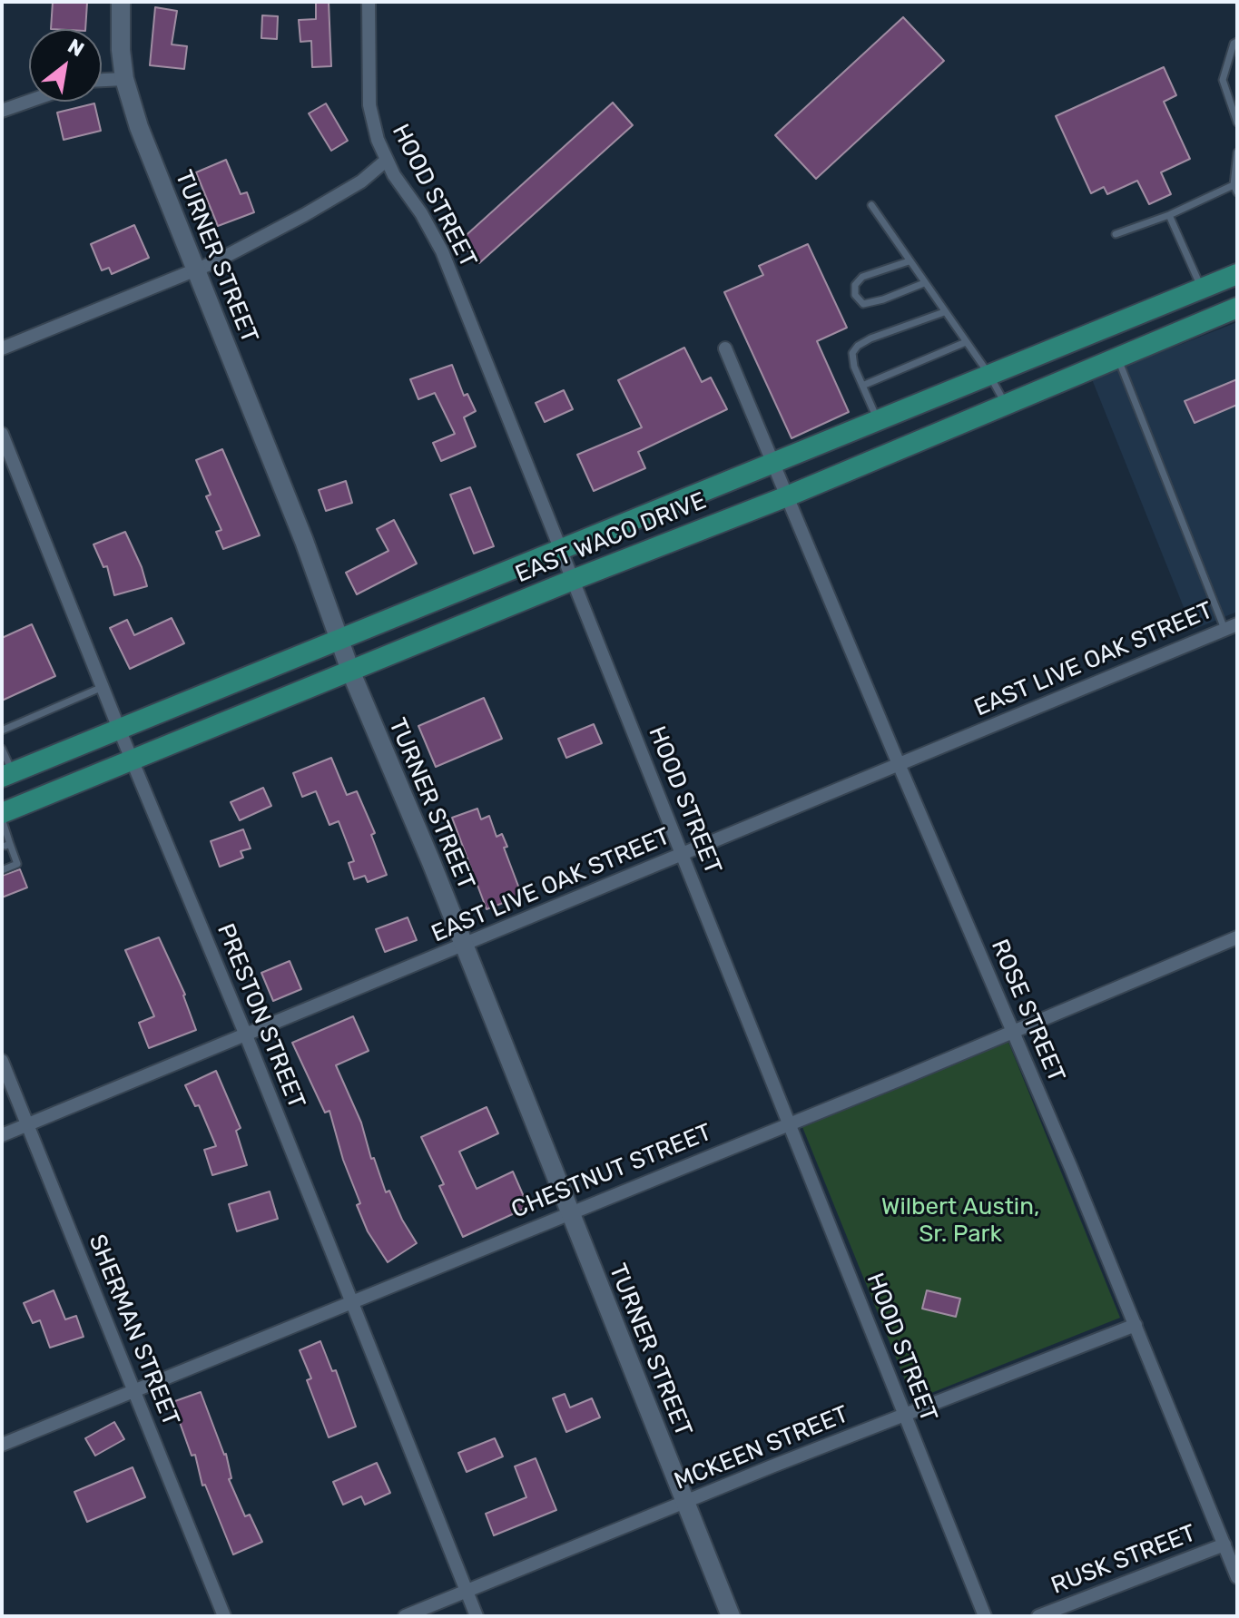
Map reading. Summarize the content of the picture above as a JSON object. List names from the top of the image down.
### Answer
{
  "streets": {
    "main road": ["EAST WACO DRIVE"],
    "street": [
      "HOOD STREET",
      "TURNER STREET",
      "EAST LIVE OAK STREET",
      "ROSE STREET",
      "PRESTON STREET",
      "CHESTNUT STREET",
      "SHERMAN STREET",
      "MCKEEN STREET",
      "RUSK STREET"
    ]
  },
  "crossings": [
    ["HOOD STREET", "EAST WACO DRIVE"],
    ["HOOD STREET", "EAST LIVE OAK STREET"],
    ["HOOD STREET", "CHESTNUT STREET"],
    ["HOOD STREET", "MCKEEN STREET"],
    ["TURNER STREET", "EAST WACO DRIVE"],
    ["TURNER STREET", "EAST LIVE OAK STREET"],
    ["TURNER STREET", "CHESTNUT STREET"],
    ["TURNER STREET", "MCKEEN STREET"],
    ["EAST WACO DRIVE", "ROSE STREET"],
    ["EAST WACO DRIVE", "PRESTON STREET"],
    ["EAST LIVE OAK STREET", "ROSE STREET"],
    ["EAST LIVE OAK STREET", "PRESTON STREET"],
    ["EAST LIVE OAK STREET", "SHERMAN STREET"],
    ["ROSE STREET", "CHESTNUT STREET"],
    ["ROSE STREET", "MCKEEN STREET"],
    ["ROSE STREET", "RUSK STREET"],
    ["PRESTON STREET", "CHESTNUT STREET"],
    ["PRESTON STREET", "MCKEEN STREET"],
    ["CHESTNUT STREET", "SHERMAN STREET"]
  ],
  "parks": ["Wilbert Austin, Sr. Park"],
  "north": "top right"
}
